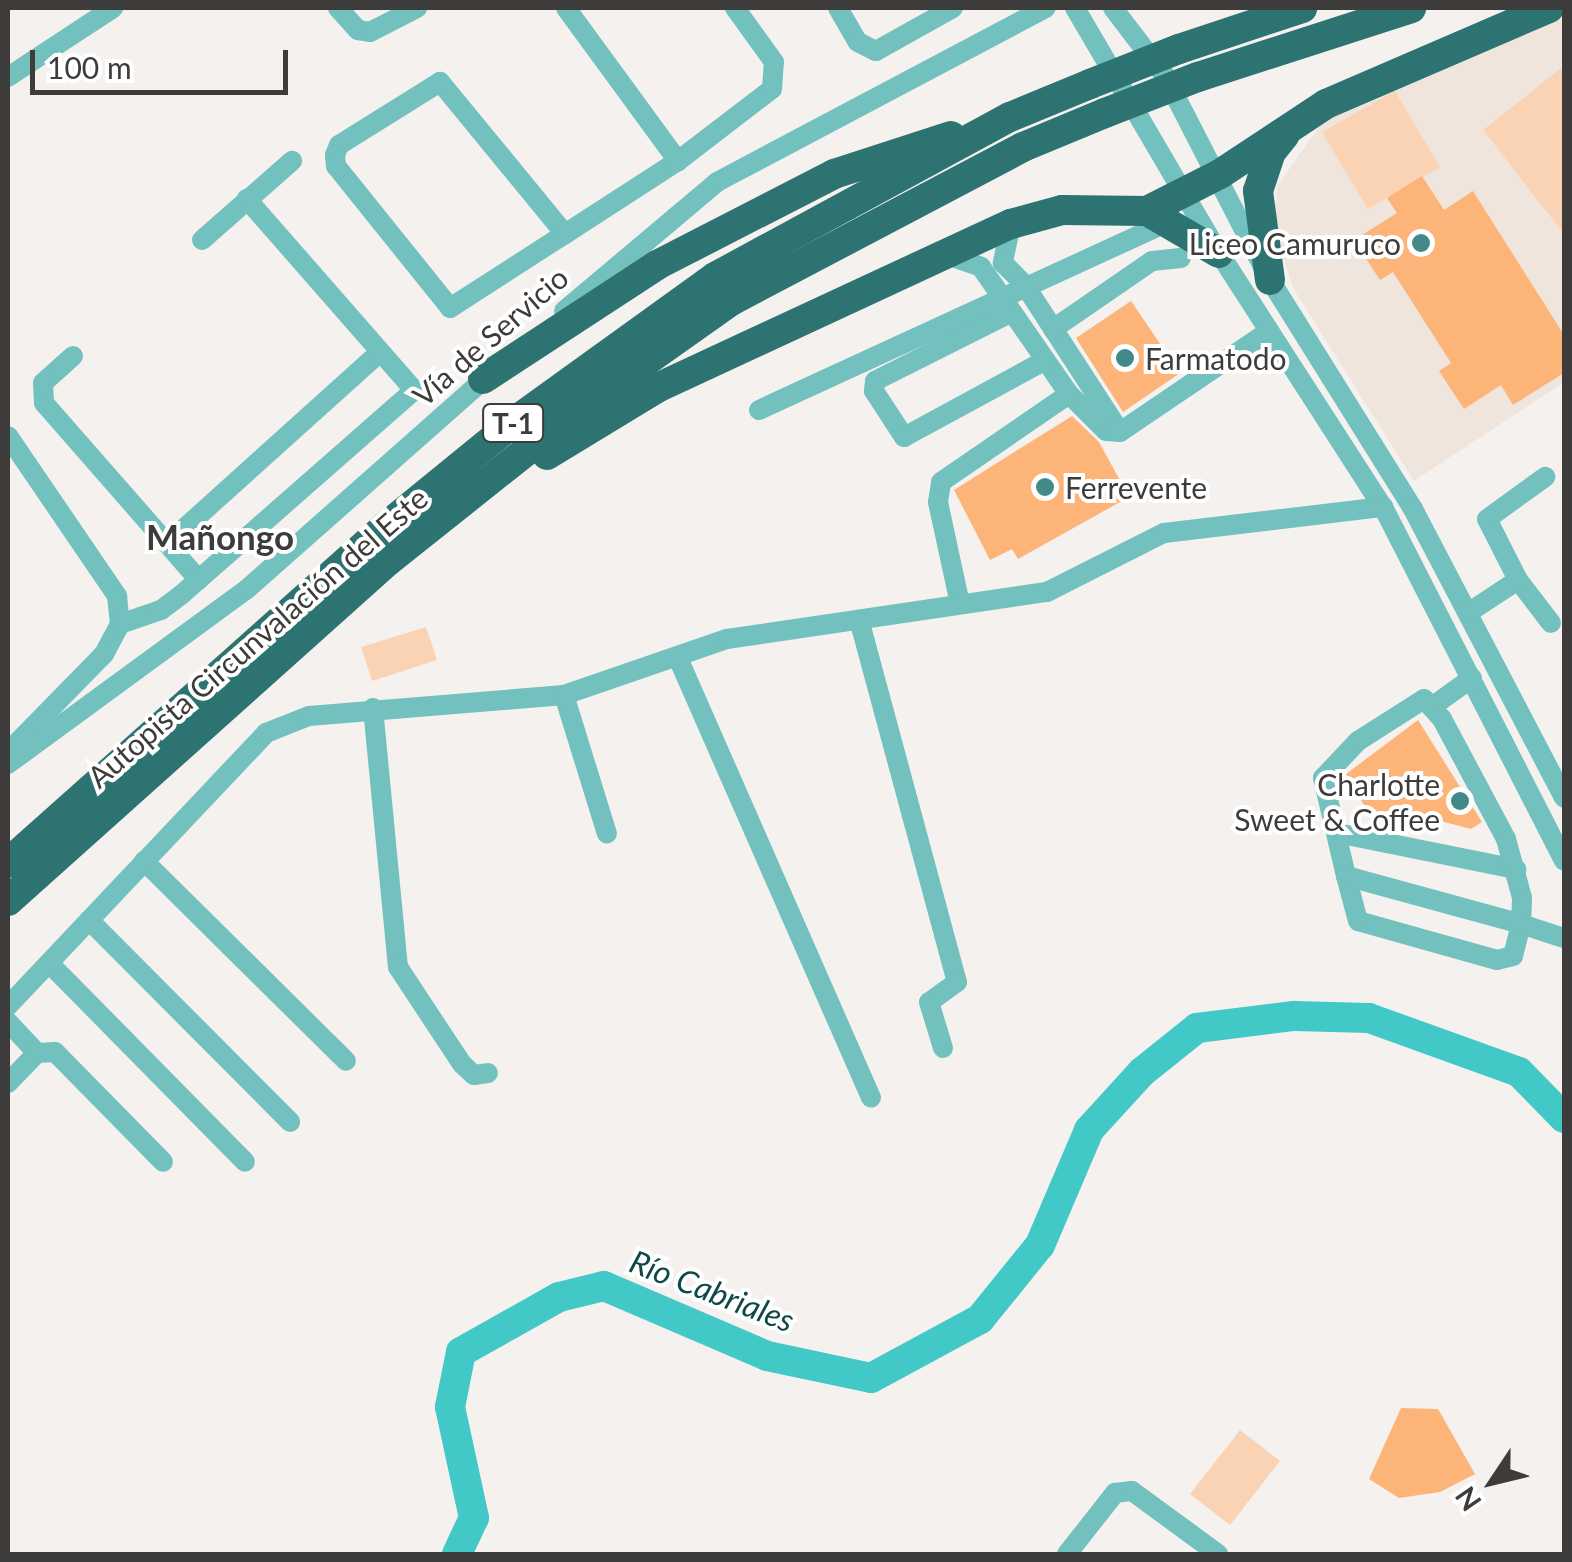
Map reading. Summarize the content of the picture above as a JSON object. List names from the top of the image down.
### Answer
{
  "streets": {
    "highway": ["T-1", "Autopista Circunvalación del Este"],
    "street": ["Vía de Servicio"]
  },
  "districts": ["Mañongo"],
  "water": ["Río Cabriales"],
  "places": [
    "Liceo Camuruco",
    "Farmatodo",
    "Ferrevente",
    "Charlotte Sweet & Coffee"
  ],
  "scale_bar": "100 m",
  "north": "bottom left"
}
